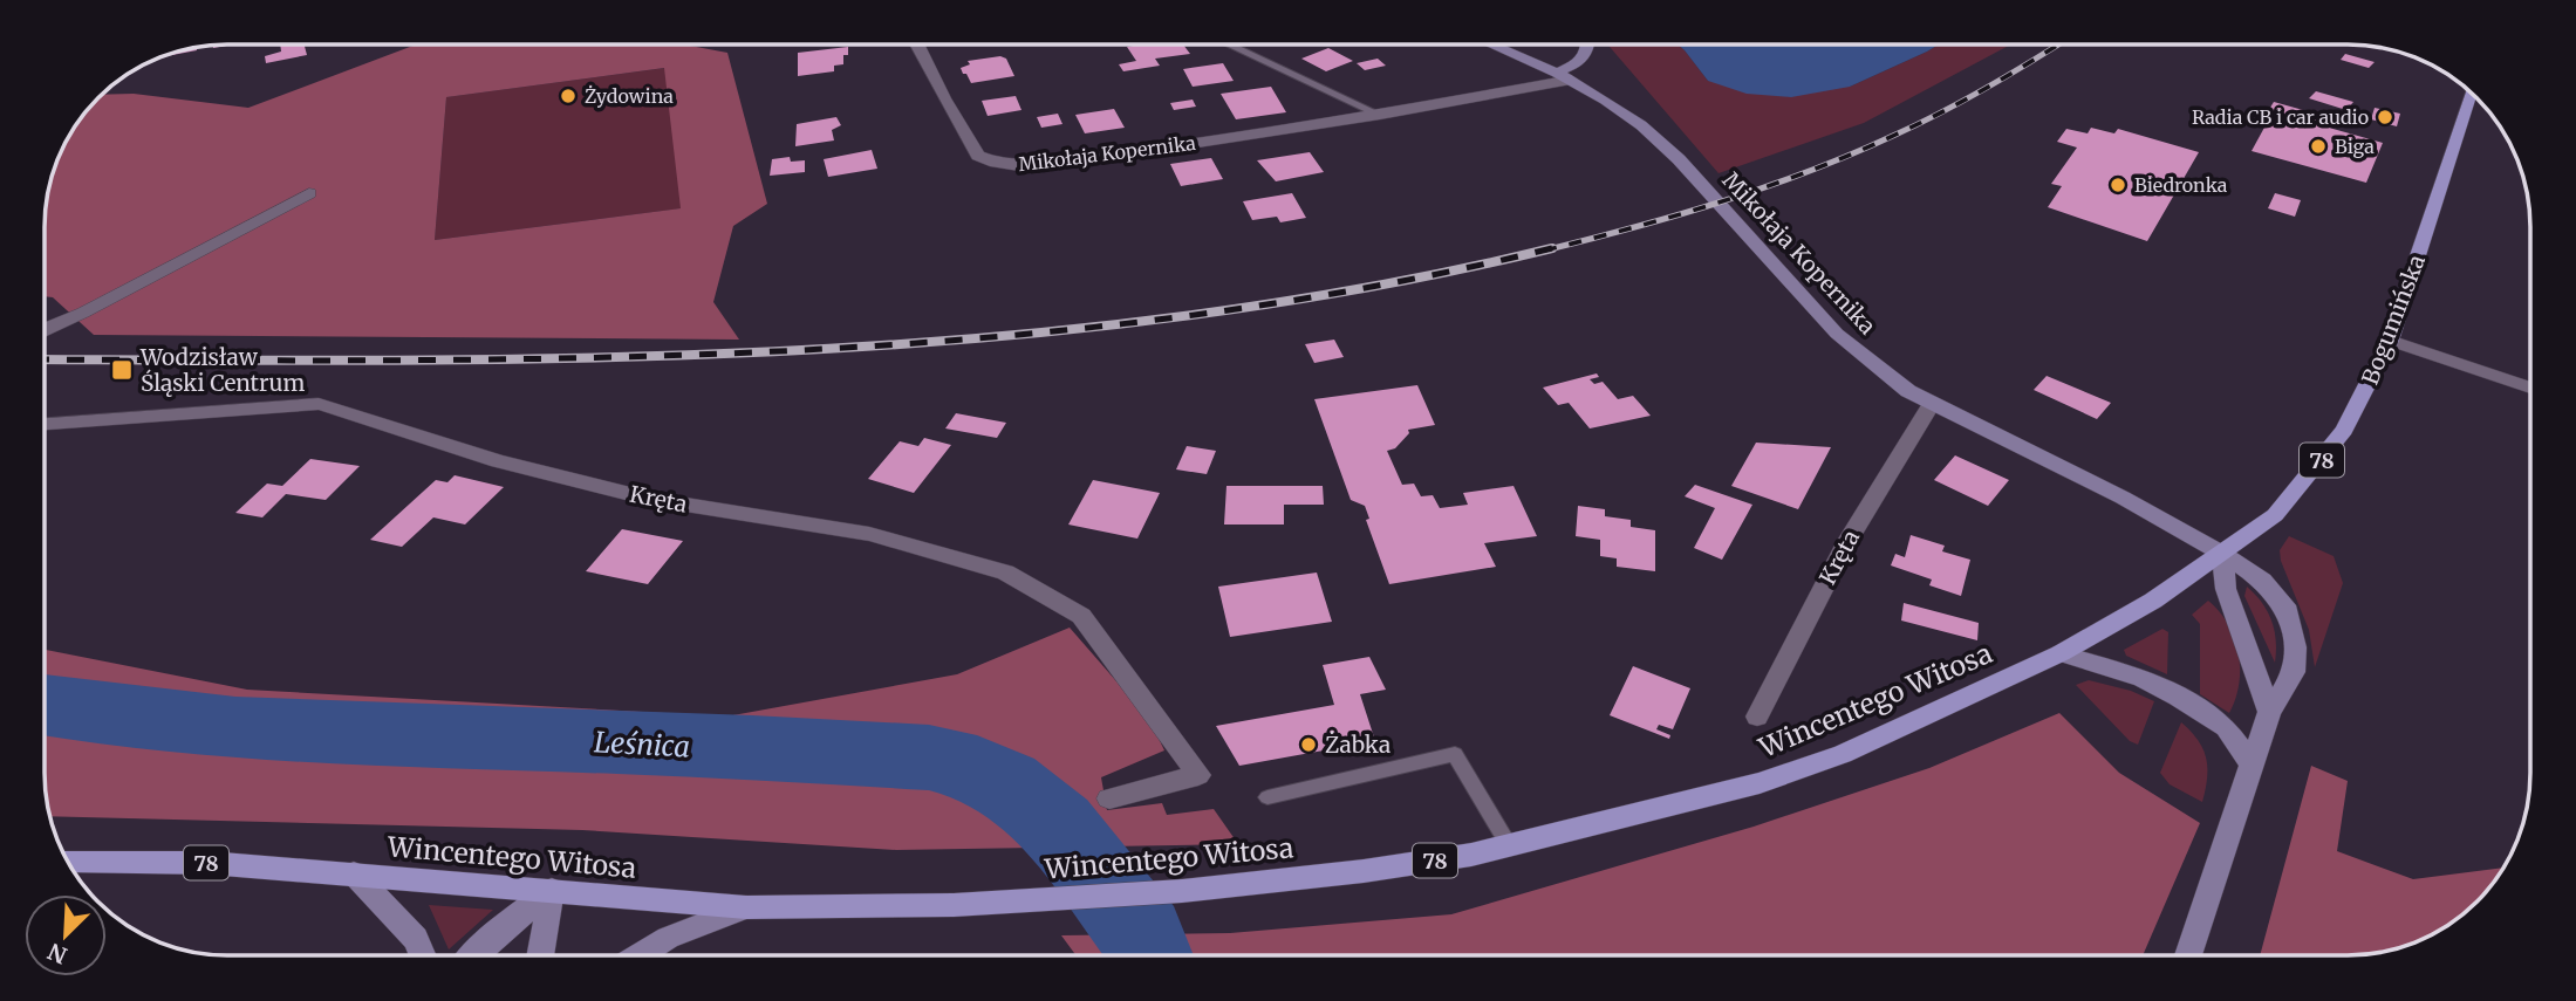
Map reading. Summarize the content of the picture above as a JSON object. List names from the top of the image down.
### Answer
{
  "streets": {
    "main road": ["Bogumińska", "78", "Wincentego Witosa"],
    "street": ["Mikołaja Kopernika", "Kręta"]
  },
  "crossings": [
    ["Mikołaja Kopernika", "Bogumińska"],
    ["Mikołaja Kopernika", "Kręta"],
    ["Mikołaja Kopernika", "Wincentego Witosa"],
    ["Bogumińska", "Wincentego Witosa"]
  ],
  "water": ["Leśnica"],
  "places": {
    "other": [
      "Żydowina",
      "Radia CB i car audio",
      "Biga",
      "Biedronka",
      "Żabka"
    ],
    "transit": ["Wodzisław Śląski Centrum"]
  },
  "north": "bottom left"
}
